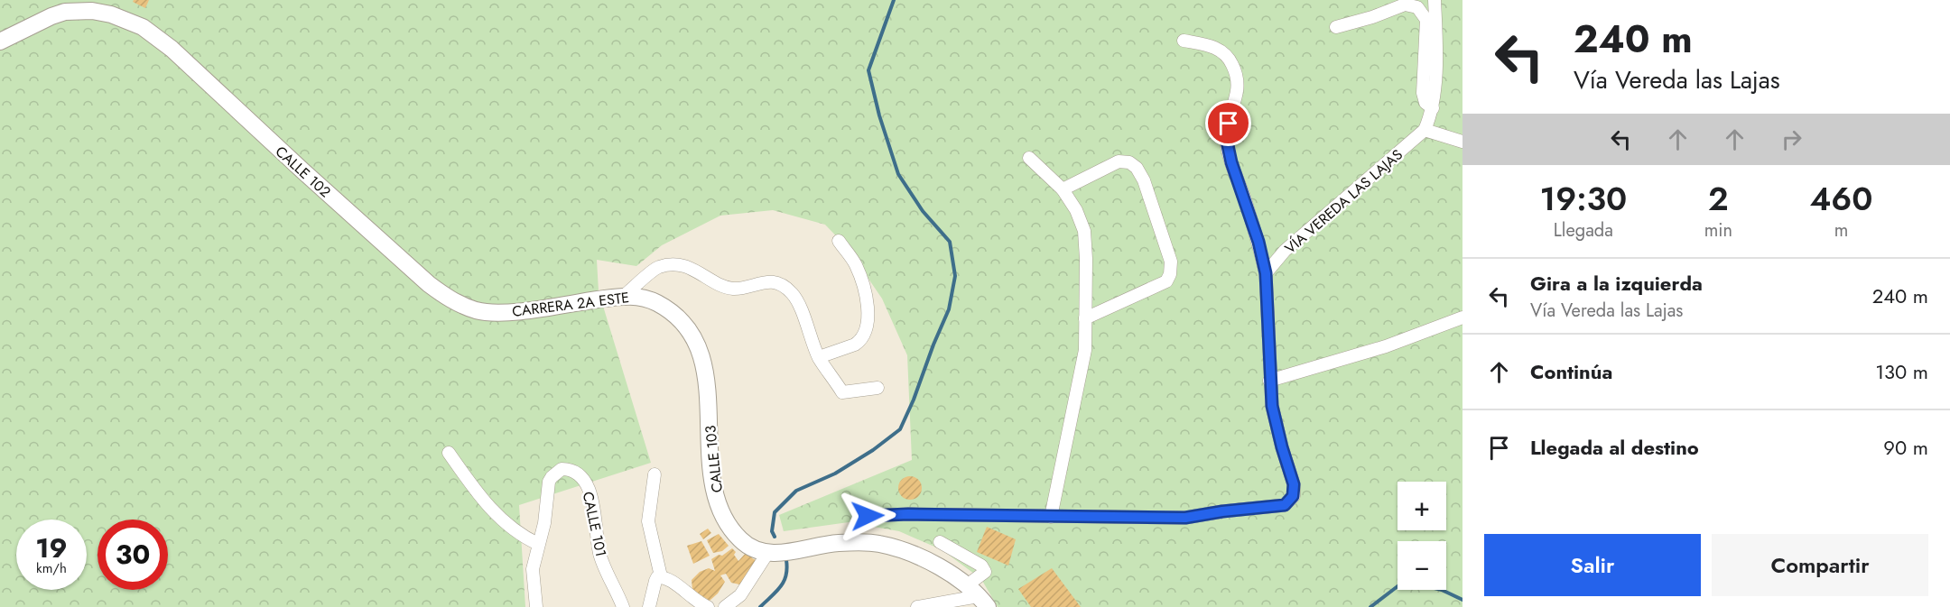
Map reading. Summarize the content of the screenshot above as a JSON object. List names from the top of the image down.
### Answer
{
  "streets": {
    "main road": ["CALLE 102", "CARRERA 2A ESTE", "CALLE 103"],
    "street": ["VÍA VEREDA LAS LAJAS", "CALLE 101"]
  },
  "crossings": [
    ["CALLE 102", "CARRERA 2A ESTE"],
    ["CARRERA 2A ESTE", "CALLE 103"]
  ],
  "page": {
    "turn": ["240 m", "Vía Vereda las Lajas"],
    "eta": [
      "19:30",
      "Llegada",
      "2",
      "min",
      "460",
      "m"
    ],
    "list": [
      {
        "name": "Gira a la izquierda",
        "note": "Vía Vereda las Lajas",
        "value": "240 m"
      },
      {
        "name": "Continúa",
        "value": "130 m"
      },
      {
        "name": "Llegada al destino",
        "value": "90 m"
      }
    ],
    "map_buttons": ["+", "−"],
    "speed": "19 km/h",
    "limit": "30",
    "buttons": ["Salir", "Compartir"]
  }
}
